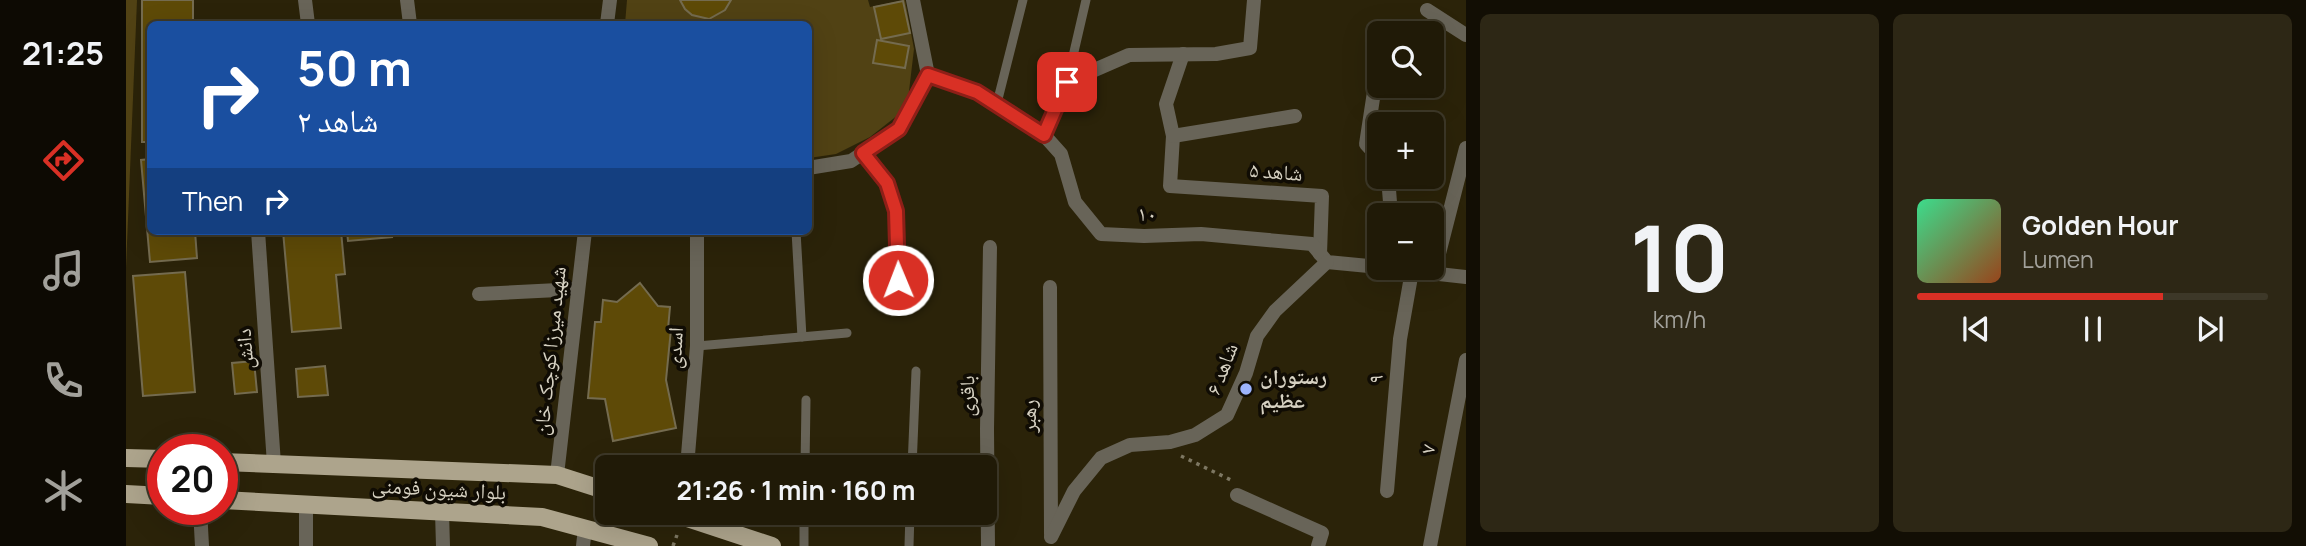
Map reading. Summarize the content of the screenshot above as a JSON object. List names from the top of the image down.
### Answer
{
  "streets": {
    "main road": ["بلوار شیون فومنی"],
    "street": [
      "شاهد ۵",
      "۱۰",
      "اسدی",
      "دانش",
      "شهید میرزا کوچک خان",
      "شاهد ۶",
      "۹",
      "باقری",
      "رهبر",
      "۷"
    ]
  },
  "crossings": [
    ["شاهد ۵", "۱۰"],
    ["شاهد ۵", "شاهد ۶"],
    ["۱۰", "شاهد ۶"],
    ["دانش", "بلوار شیون فومنی"],
    ["شهید میرزا کوچک خان", "بلوار شیون فومنی"],
    ["شاهد ۶", "رهبر"]
  ],
  "places": ["رستوران عظیم"],
  "page": {
    "tabs": "21:25",
    "tile": ["10", "km/h"],
    "map_buttons": ["+", "−"],
    "turn": ["50 m", "شاهد ۲"],
    "then": "Then",
    "song": ["Golden Hour", "Lumen"],
    "limit": "20",
    "trip": "21:26 · 1 min · 160 m"
  }
}
